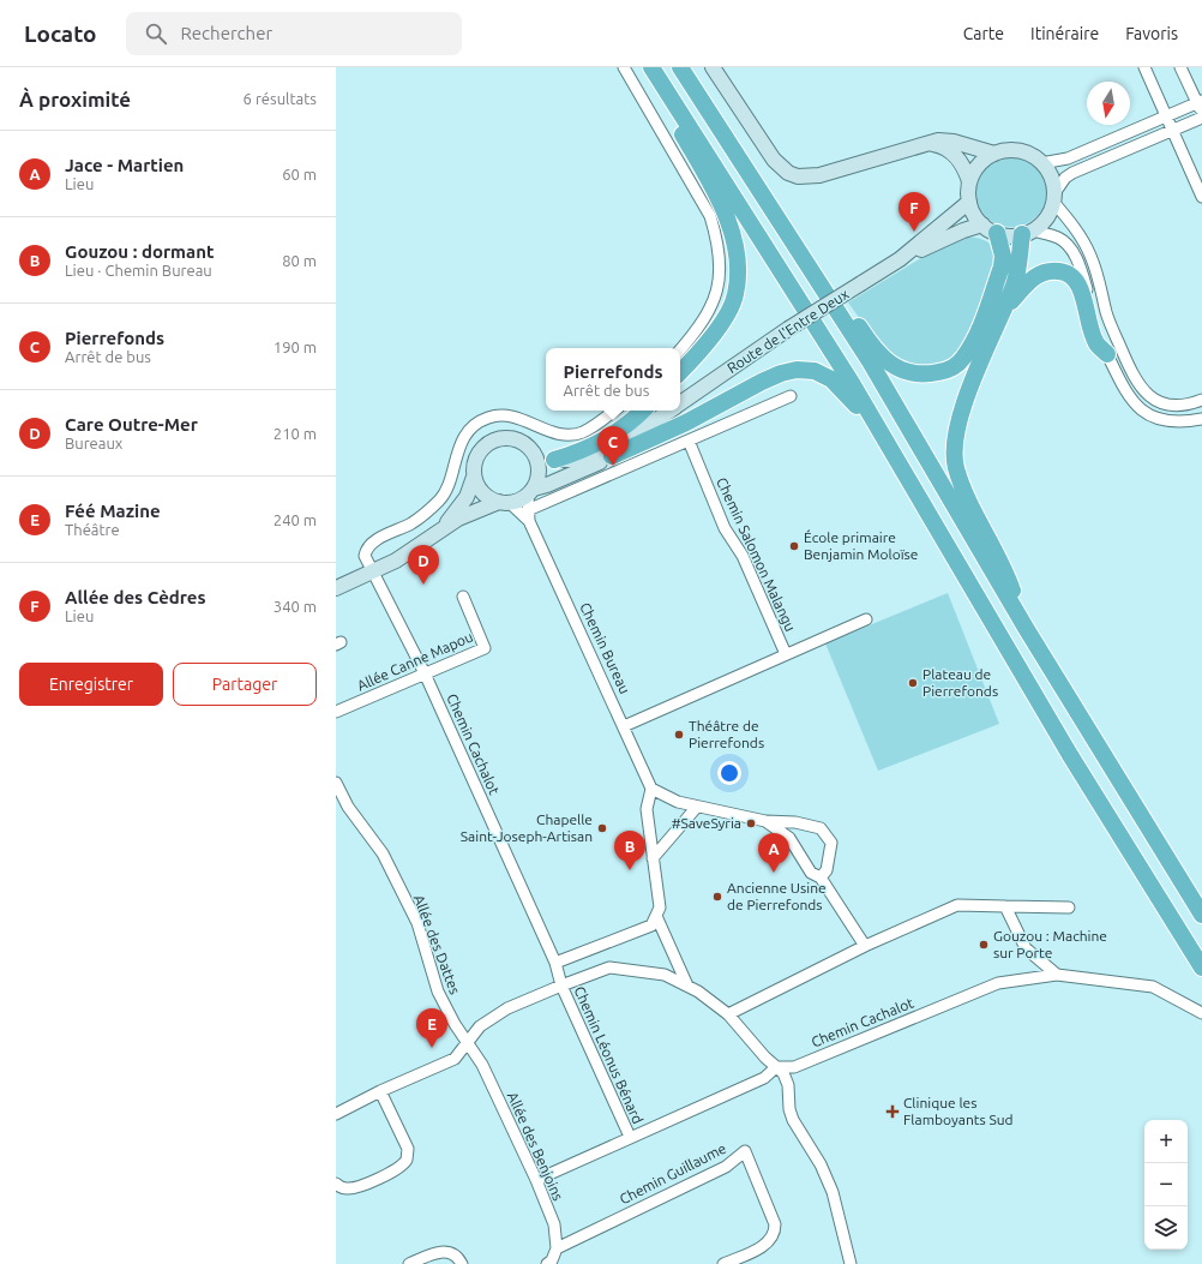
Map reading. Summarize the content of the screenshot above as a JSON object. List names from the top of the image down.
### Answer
{
  "streets": {
    "main road": ["Route de l'Entre Deux"],
    "street": [
      "Chemin Salomon Malangu",
      "Chemin Bureau",
      "Allée Canne Mapou",
      "Chemin Cachalot",
      "Allée des Dattes",
      "Chemin Léonus Bénard",
      "Allée des Benjoins",
      "Chemin Guillaume"
    ]
  },
  "crossings": [
    ["Route de l'Entre Deux", "Chemin Bureau"],
    ["Chemin Salomon Malangu", "Chemin Bureau"],
    ["Allée Canne Mapou", "Chemin Cachalot"],
    ["Chemin Cachalot", "Chemin Léonus Bénard"],
    ["Allée des Dattes", "Allée des Benjoins"],
    ["Allée des Benjoins", "Chemin Guillaume"]
  ],
  "places": {
    "other": [
      "École primaire Benjamin Moloïse",
      "Plateau de Pierrefonds",
      "Théâtre de Pierrefonds",
      "#SaveSyria",
      "Chapelle Saint-Joseph-Artisan",
      "Ancienne Usine de Pierrefonds",
      "Gouzou : Machine sur Porte"
    ],
    "health": ["Clinique les Flamboyants Sud"]
  },
  "north": "bottom",
  "page": {
    "header": "Locato",
    "search": "Rechercher",
    "nav": ["Carte", "Itinéraire", "Favoris"],
    "heading": ["À proximité", "6 résultats"],
    "list": [
      {
        "mark": "A",
        "name": "Jace - Martien",
        "note": "Lieu",
        "value": "60 m"
      },
      {
        "mark": "B",
        "name": "Gouzou : dormant",
        "note": "Lieu · Chemin Bureau",
        "value": "80 m"
      },
      {
        "mark": "C",
        "name": "Pierrefonds",
        "note": "Arrêt de bus",
        "value": "190 m"
      },
      {
        "mark": "D",
        "name": "Care Outre-Mer",
        "note": "Bureaux",
        "value": "210 m"
      },
      {
        "mark": "E",
        "name": "Féé Mazine",
        "note": "Théâtre",
        "value": "240 m"
      },
      {
        "mark": "F",
        "name": "Allée des Cèdres",
        "note": "Lieu",
        "value": "340 m"
      }
    ],
    "pins": [
      "F",
      "C",
      "D",
      "B",
      "A",
      "E"
    ],
    "popup": ["Pierrefonds", "Arrêt de bus"],
    "buttons": ["Enregistrer", "Partager"],
    "map_buttons": ["+", "−"]
  }
}
